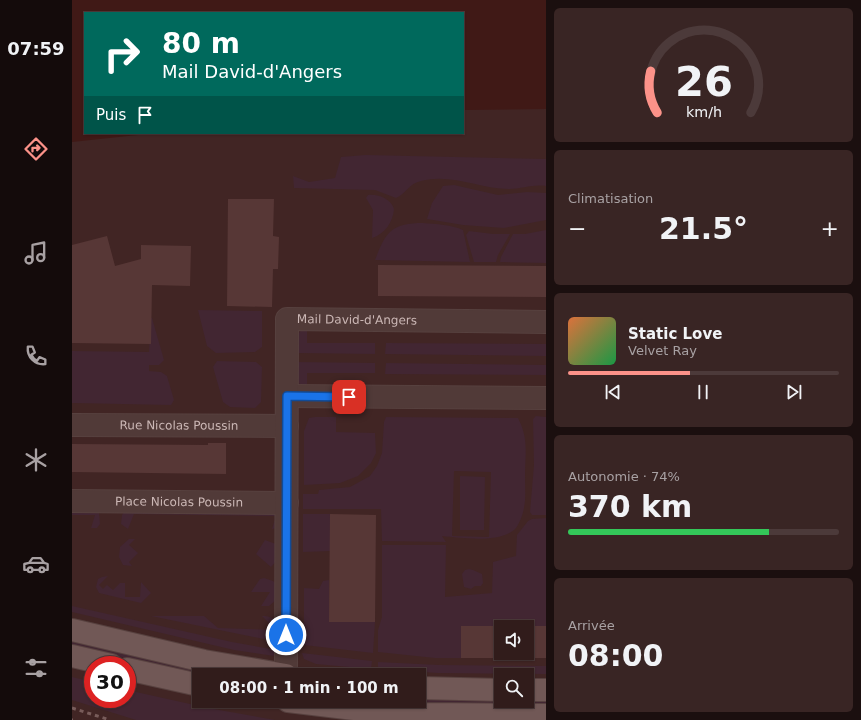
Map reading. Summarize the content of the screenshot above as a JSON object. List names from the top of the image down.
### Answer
{
  "streets": {
    "street": ["Mail David-d'Angers", "Rue Nicolas Poussin", "Place Nicolas Poussin"]
  },
  "page": {
    "tabs": "07:59",
    "turn": ["80 m", "Mail David-d'Angers"],
    "then": "Puis",
    "tile": [
      "Climatisation",
      ["Autonomie · 74%", "370 km"],
      ["Arrivée", "08:00"]
    ],
    "heat": ["−", "21.5°", "+"],
    "song": ["Static Love", "Velvet Ray"],
    "limit": "30",
    "trip": "08:00 · 1 min · 100 m",
    "gauge": ["26", "km/h"]
  }
}
